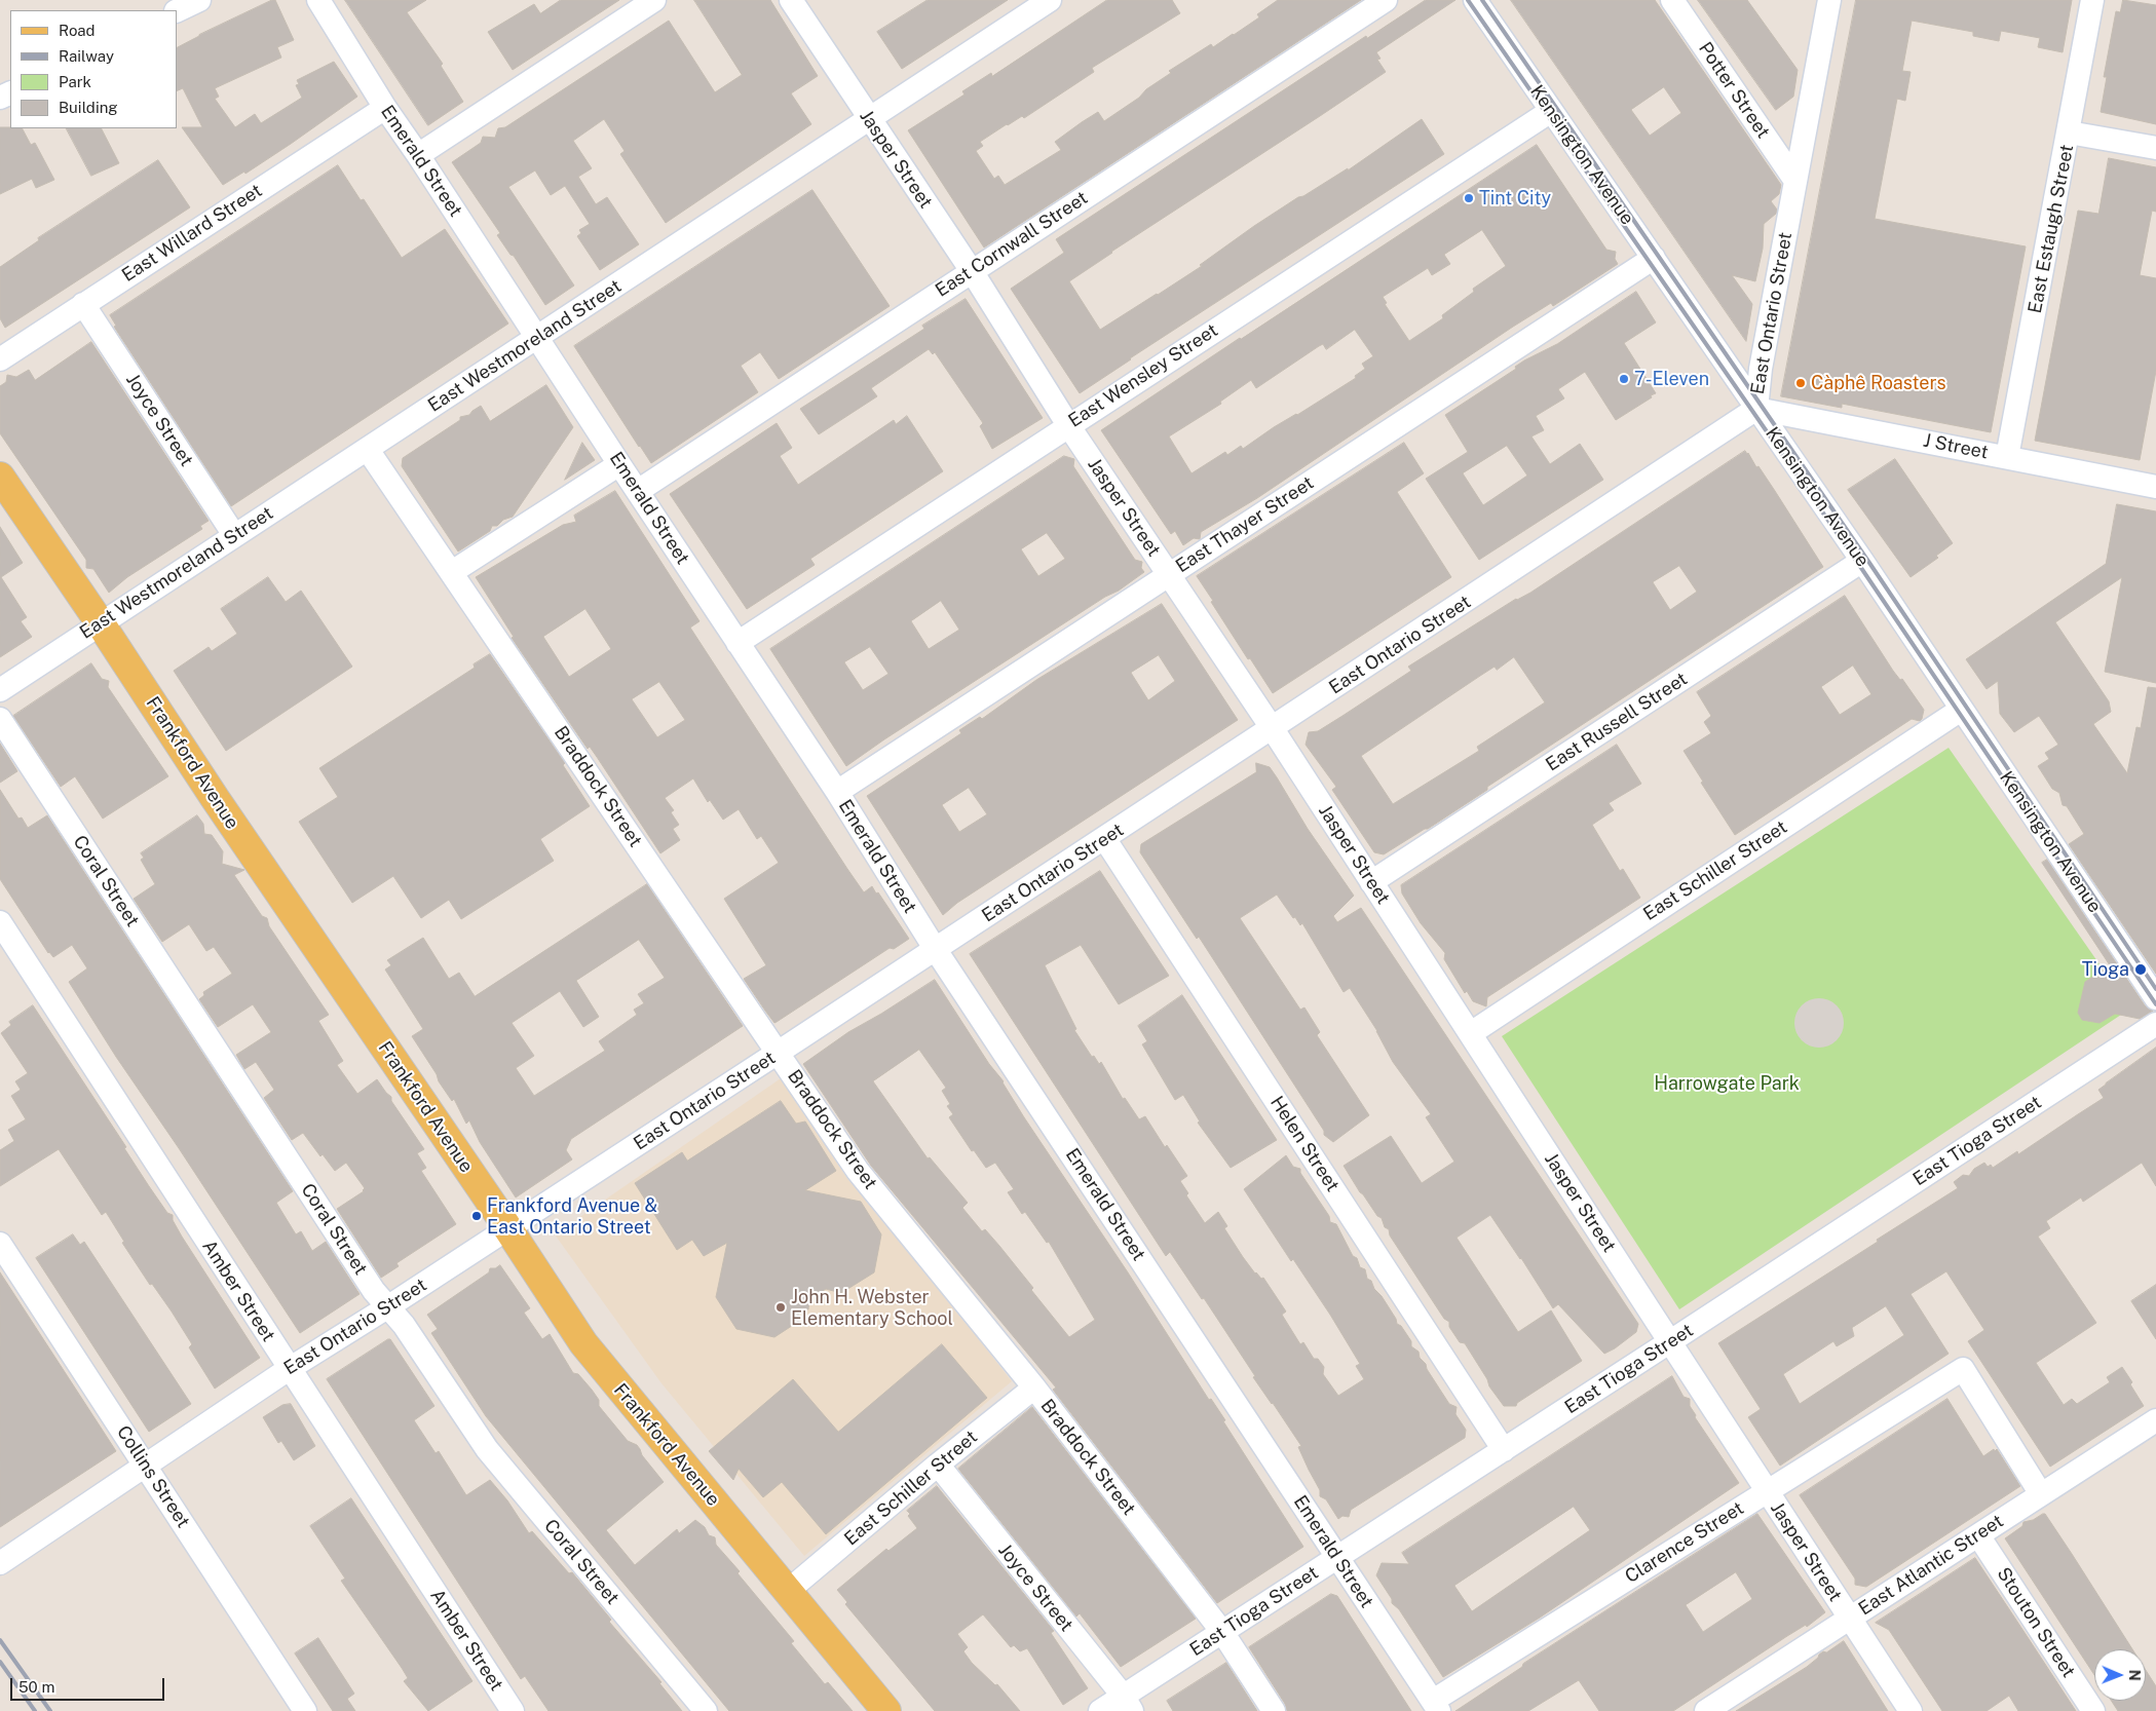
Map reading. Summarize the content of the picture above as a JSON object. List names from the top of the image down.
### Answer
{
  "streets": {
    "main road": ["Frankford Avenue"],
    "street": [
      "Potter Street",
      "Kensington Avenue",
      "Jasper Street",
      "Emerald Street",
      "East Estaugh Street",
      "East Willard Street",
      "East Cornwall Street",
      "East Ontario Street",
      "East Westmoreland Street",
      "East Wensley Street",
      "Joyce Street",
      "J Street",
      "East Thayer Street",
      "East Russell Street",
      "Braddock Street",
      "East Schiller Street",
      "Coral Street",
      "East Tioga Street",
      "Helen Street",
      "Amber Street",
      "Collins Street",
      "Clarence Street",
      "East Atlantic Street",
      "Stouton Street"
    ]
  },
  "crossings": [
    ["Potter Street", "East Ontario Street"],
    ["Kensington Avenue", "East Ontario Street"],
    ["Kensington Avenue", "East Wensley Street"],
    ["Kensington Avenue", "J Street"],
    ["Kensington Avenue", "East Thayer Street"],
    ["Kensington Avenue", "East Russell Street"],
    ["Kensington Avenue", "East Schiller Street"],
    ["Jasper Street", "East Cornwall Street"],
    ["Jasper Street", "East Ontario Street"],
    ["Jasper Street", "East Westmoreland Street"],
    ["Jasper Street", "East Wensley Street"],
    ["Jasper Street", "East Thayer Street"],
    ["Jasper Street", "East Russell Street"],
    ["Jasper Street", "East Schiller Street"],
    ["Jasper Street", "East Tioga Street"],
    ["Jasper Street", "Clarence Street"],
    ["Jasper Street", "East Atlantic Street"],
    ["Emerald Street", "East Willard Street"],
    ["Emerald Street", "East Cornwall Street"],
    ["Emerald Street", "East Ontario Street"],
    ["Emerald Street", "East Westmoreland Street"],
    ["Emerald Street", "East Wensley Street"],
    ["Emerald Street", "East Thayer Street"],
    ["Emerald Street", "East Tioga Street"],
    ["Emerald Street", "Clarence Street"],
    ["East Estaugh Street", "J Street"],
    ["East Willard Street", "Joyce Street"],
    ["East Ontario Street", "J Street"],
    ["East Ontario Street", "Frankford Avenue"],
    ["East Ontario Street", "Braddock Street"],
    ["East Ontario Street", "Coral Street"],
    ["East Ontario Street", "Helen Street"],
    ["East Ontario Street", "Amber Street"],
    ["East Ontario Street", "Collins Street"],
    ["East Westmoreland Street", "Joyce Street"],
    ["East Westmoreland Street", "Frankford Avenue"],
    ["East Westmoreland Street", "Braddock Street"],
    ["Joyce Street", "East Schiller Street"],
    ["Joyce Street", "East Tioga Street"],
    ["Frankford Avenue", "East Schiller Street"],
    ["Braddock Street", "East Schiller Street"],
    ["Braddock Street", "East Tioga Street"],
    ["East Tioga Street", "Helen Street"],
    ["Clarence Street", "East Atlantic Street"],
    ["East Atlantic Street", "Stouton Street"]
  ],
  "parks": ["Harrowgate Park"],
  "places": [
    "Tint City",
    "7-Eleven",
    "Càphê Roasters",
    "Tioga",
    "Frankford Avenue & East Ontario Street",
    "John H. Webster Elementary School"
  ],
  "legend": [
    "Road",
    "Railway",
    "Park",
    "Building"
  ],
  "scale_bar": "50 m",
  "north": "right"
}
